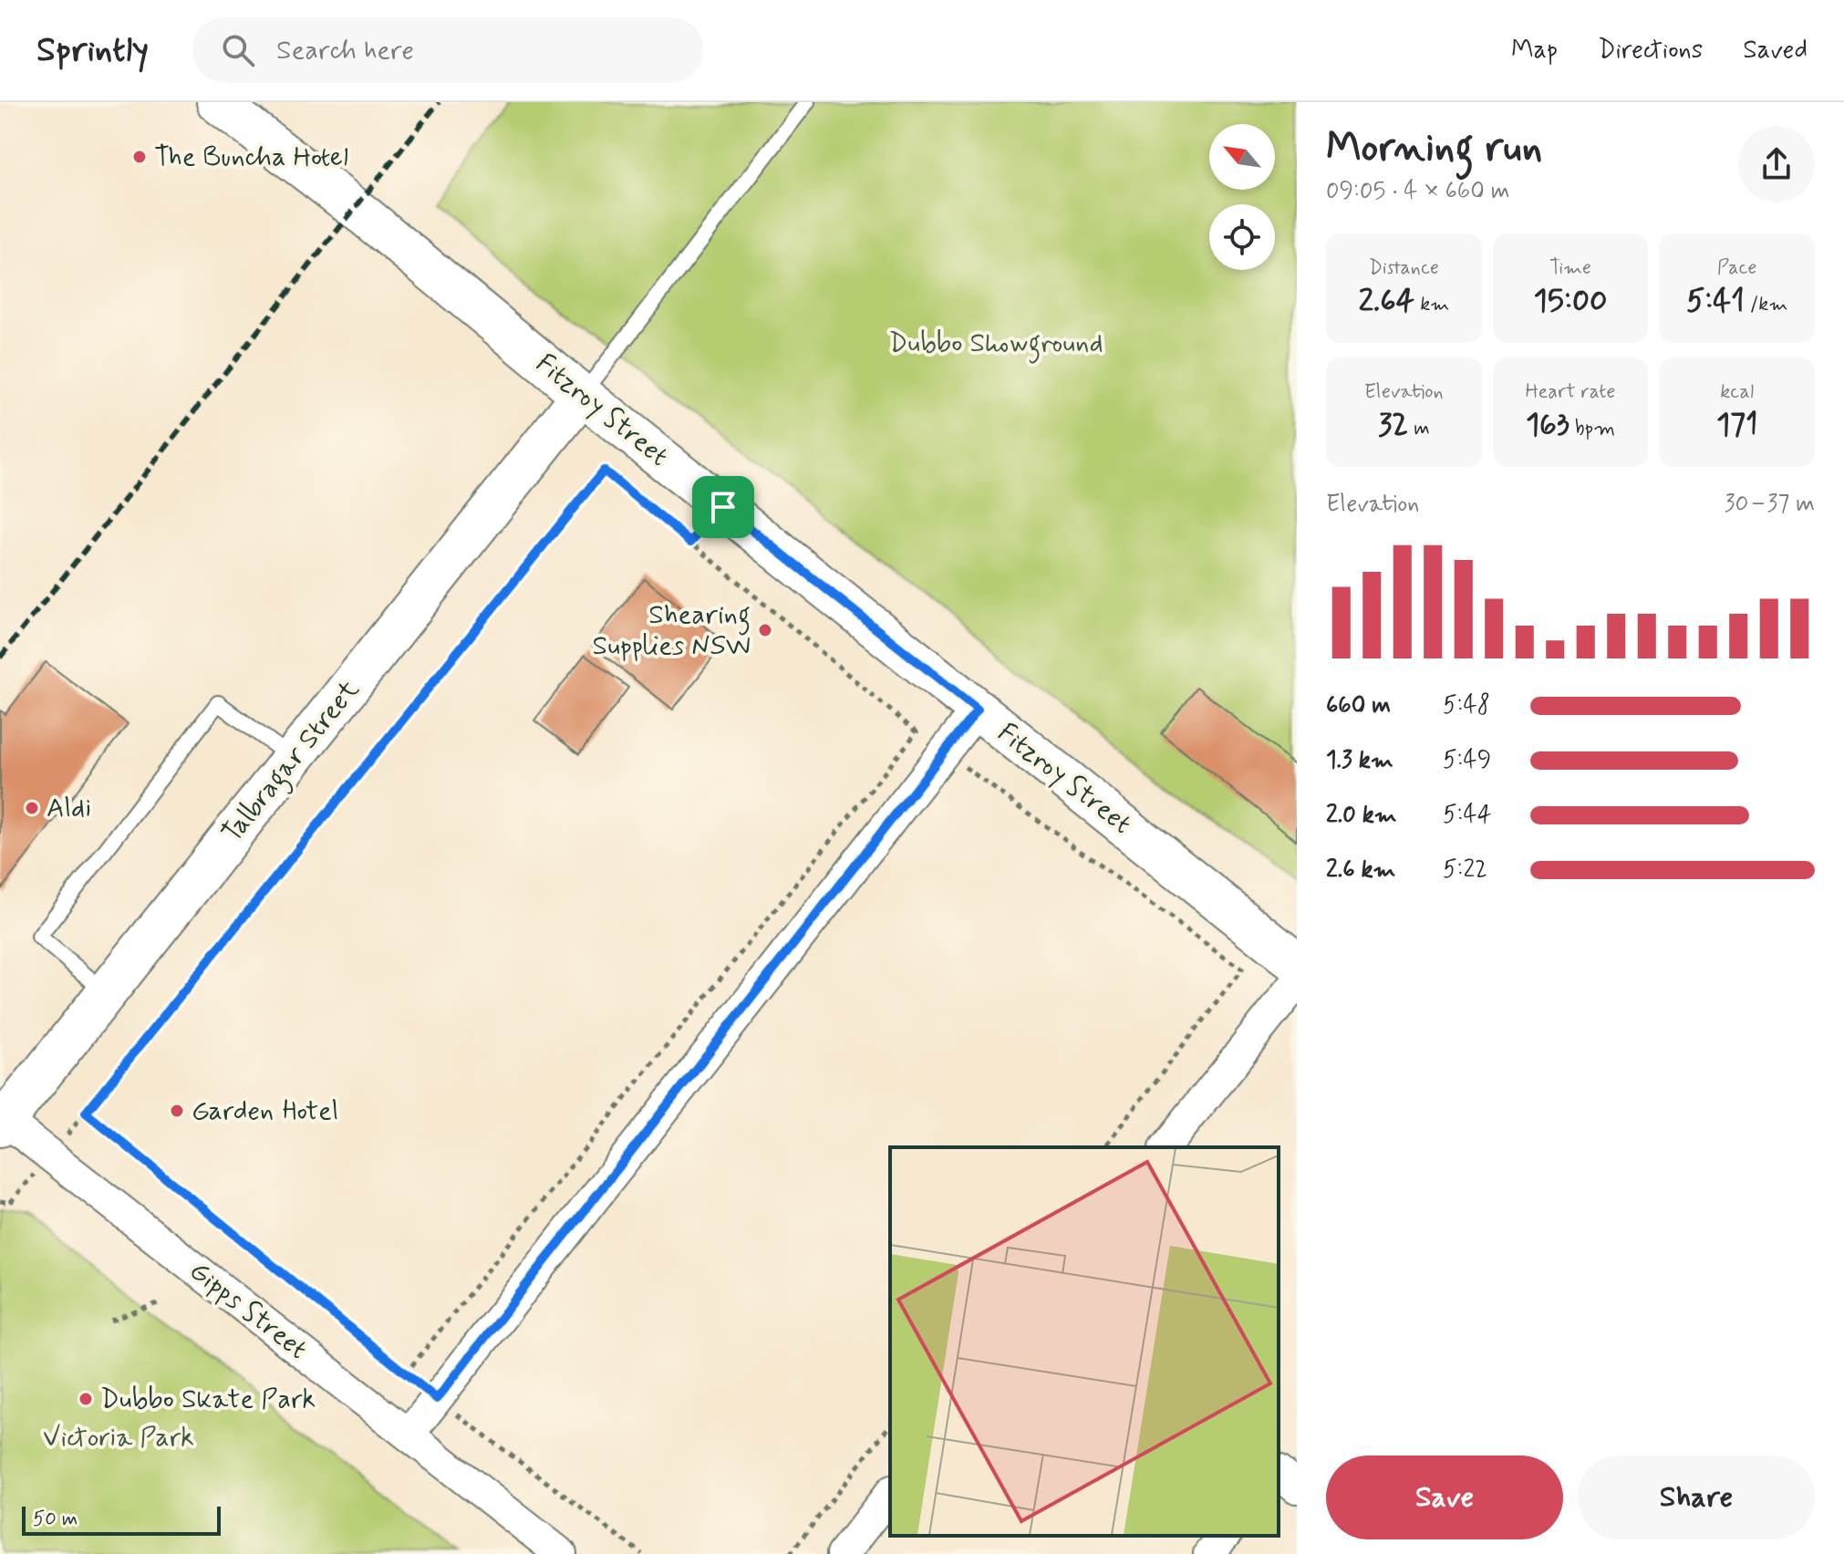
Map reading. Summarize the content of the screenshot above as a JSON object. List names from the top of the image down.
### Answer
{
  "streets": {
    "street": ["Fitzroy Street", "Talbragar Street", "Gipps Street"]
  },
  "crossings": [
    ["Fitzroy Street", "Talbragar Street"],
    ["Talbragar Street", "Gipps Street"]
  ],
  "parks": ["Dubbo Showground", "Victoria Park"],
  "places": [
    "The Buncha Hotel",
    "Shearing Supplies NSW",
    "Aldi",
    "Garden Hotel",
    "Dubbo Skate Park"
  ],
  "scale_bar": "50 m",
  "north": "top left",
  "page": {
    "header": "Sprintly",
    "search": "Search here",
    "nav": ["Map", "Directions", "Saved"],
    "heading": ["Morning run", "09:05 · 4 × 660 m"],
    "stats": [
      ["Distance", "2.64 km"],
      ["Time", "15:00"],
      ["Pace", "5:41 /km"],
      ["Elevation", "32 m"],
      ["Heart rate", "163 bpm"],
      ["kcal", "171"]
    ],
    "chart": ["Elevation", "30–37 m"],
    "list": [
      {
        "name": "660 m",
        "note": "5:48"
      },
      {
        "name": "1.3 km",
        "note": "5:49"
      },
      {
        "name": "2.0 km",
        "note": "5:44"
      },
      {
        "name": "2.6 km",
        "note": "5:22"
      }
    ],
    "buttons": ["Save", "Share"],
    "scale": "50 m"
  }
}
